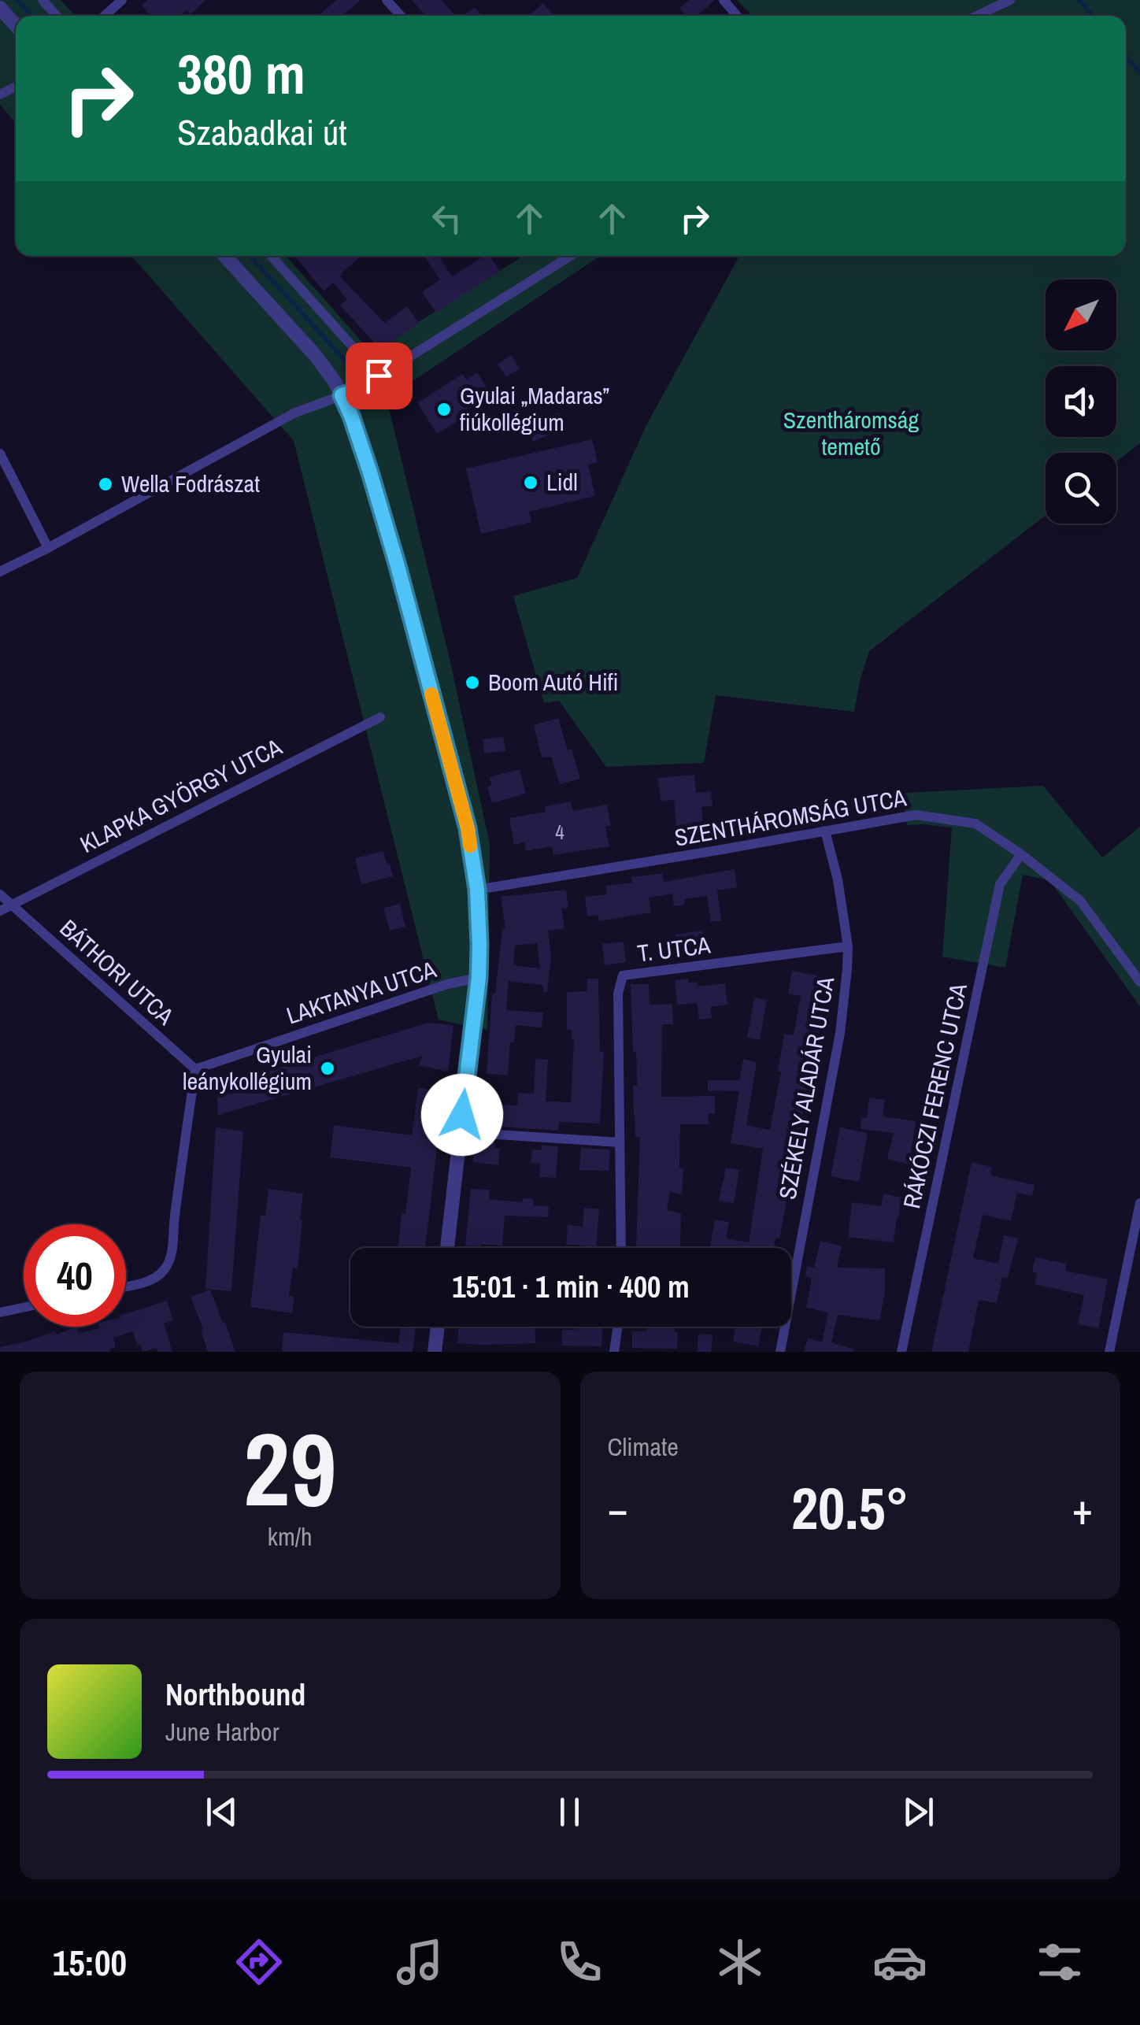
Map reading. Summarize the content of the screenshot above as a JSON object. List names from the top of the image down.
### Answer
{
  "streets": {
    "street": [
      "KLAPKA GYÖRGY UTCA",
      "SZENTHÁROMSÁG UTCA",
      "T. UTCA",
      "BÁTHORI UTCA",
      "LAKTANYA UTCA",
      "SZÉKELY ALADÁR UTCA",
      "RÁKÓCZI FERENC UTCA"
    ]
  },
  "crossings": [
    ["KLAPKA GYÖRGY UTCA", "BÁTHORI UTCA"],
    ["SZENTHÁROMSÁG UTCA", "SZÉKELY ALADÁR UTCA"],
    ["SZENTHÁROMSÁG UTCA", "RÁKÓCZI FERENC UTCA"],
    ["T. UTCA", "SZÉKELY ALADÁR UTCA"],
    ["BÁTHORI UTCA", "LAKTANYA UTCA"]
  ],
  "parks": ["Szentháromság temető"],
  "places": [
    "Gyulai „Madaras” fiúkollégium",
    "Lidl",
    "Wella Fodrászat",
    "Boom Autó Hifi",
    "Gyulai leánykollégium"
  ],
  "house_numbers": ["4"],
  "north": "bottom left",
  "page": {
    "turn": ["380 m", "Szabadkai út"],
    "limit": "40",
    "trip": "15:01 · 1 min · 400 m",
    "tile": [
      ["29", "km/h"],
      "Climate"
    ],
    "heat": ["−", "20.5°", "+"],
    "song": ["Northbound", "June Harbor"],
    "tabs": "15:00"
  }
}
